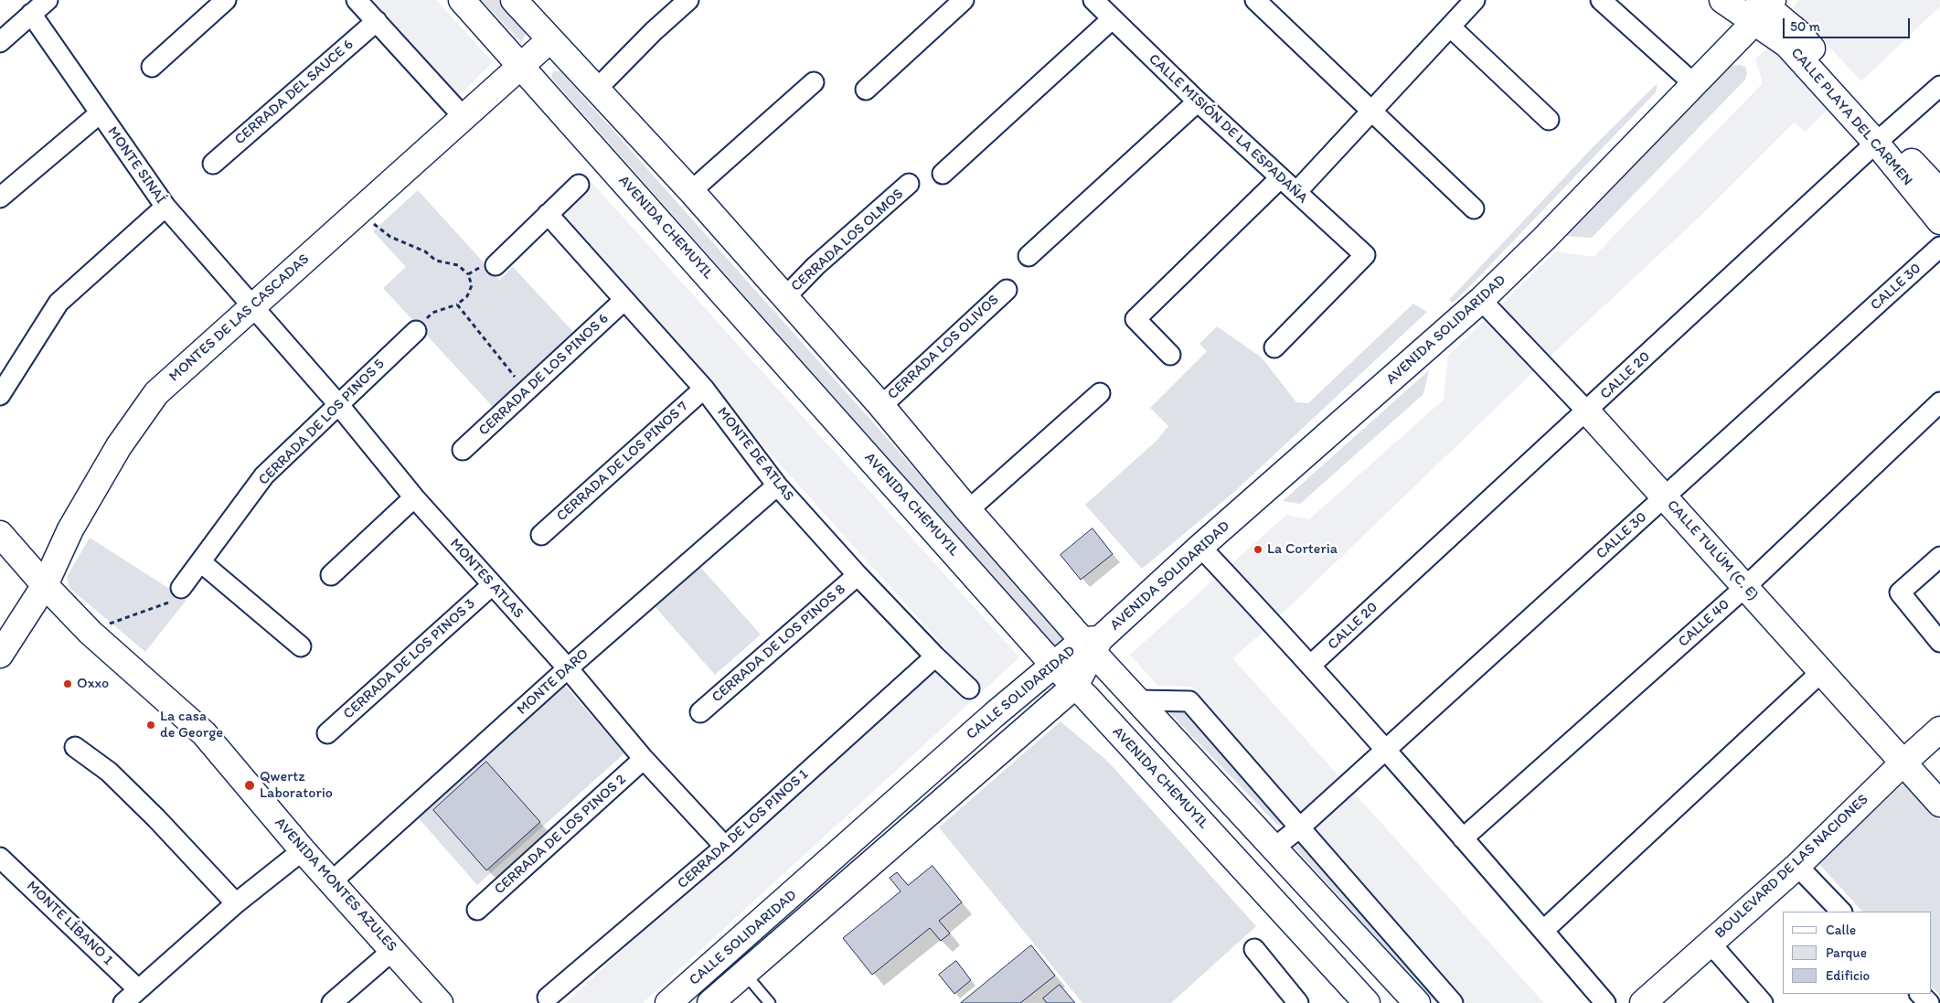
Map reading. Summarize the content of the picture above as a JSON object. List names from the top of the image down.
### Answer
{
  "streets": {
    "main road": [
      "CALLE PLAYA DEL CARMEN",
      "AVENIDA CHEMUYIL",
      "MONTES DE LAS CASCADAS",
      "AVENIDA SOLIDARIDAD",
      "CALLE TULÚM (C. E)",
      "CALLE SOLIDARIDAD",
      "BOULEVARD DE LAS NACIONES",
      "AVENIDA MONTES AZULES"
    ],
    "street": [
      "CERRADA DEL SAUCE 6",
      "CALLE MISIÓN DE LA ESPADAÑA",
      "MONTE SINAÍ",
      "CERRADA LOS OLMOS",
      "CALLE 30",
      "CERRADA LOS OLIVOS",
      "CERRADA DE LOS PINOS 6",
      "CALLE 20",
      "CERRADA DE LOS PINOS 5",
      "MONTE DE ATLAS",
      "CERRADA DE LOS PINOS 7",
      "MONTES ATLAS",
      "CALLE 40",
      "CERRADA DE LOS PINOS 8",
      "CERRADA DE LOS PINOS 3",
      "MONTE DARO",
      "CERRADA DE LOS PINOS 1",
      "CERRADA DE LOS PINOS 2",
      "MONTE LÍBANO 1"
    ]
  },
  "crossings": [
    ["CALLE PLAYA DEL CARMEN", "AVENIDA SOLIDARIDAD"],
    ["CALLE PLAYA DEL CARMEN", "CALLE 20"],
    ["MONTE SINAÍ", "MONTES DE LAS CASCADAS"],
    ["MONTE SINAÍ", "MONTES ATLAS"],
    ["AVENIDA CHEMUYIL", "MONTES DE LAS CASCADAS"],
    ["AVENIDA CHEMUYIL", "CALLE SOLIDARIDAD"],
    ["CALLE 30", "CALLE TULÚM (C. E)"],
    ["MONTES DE LAS CASCADAS", "MONTES ATLAS"],
    ["MONTES DE LAS CASCADAS", "AVENIDA MONTES AZULES"],
    ["AVENIDA SOLIDARIDAD", "CALLE TULÚM (C. E)"],
    ["AVENIDA SOLIDARIDAD", "CALLE SOLIDARIDAD"],
    ["CERRADA DE LOS PINOS 6", "MONTE DE ATLAS"],
    ["CALLE 20", "CALLE TULÚM (C. E)"],
    ["CERRADA DE LOS PINOS 5", "MONTES ATLAS"],
    ["MONTE DE ATLAS", "CERRADA DE LOS PINOS 7"],
    ["MONTE DE ATLAS", "CERRADA DE LOS PINOS 8"],
    ["MONTE DE ATLAS", "MONTE DARO"],
    ["MONTE DE ATLAS", "CERRADA DE LOS PINOS 1"],
    ["CALLE TULÚM (C. E)", "CALLE 40"],
    ["CALLE TULÚM (C. E)", "BOULEVARD DE LAS NACIONES"],
    ["MONTES ATLAS", "CERRADA DE LOS PINOS 3"],
    ["MONTES ATLAS", "MONTE DARO"],
    ["MONTES ATLAS", "CERRADA DE LOS PINOS 1"],
    ["MONTES ATLAS", "CERRADA DE LOS PINOS 2"],
    ["MONTE DARO", "AVENIDA MONTES AZULES"]
  ],
  "places": [
    "La Corteria",
    "Oxxo",
    "La casa de George",
    "Qwertz Laboratorio"
  ],
  "legend": ["Calle", "Parque", "Edificio"],
  "scale_bar": "50 m"
}
